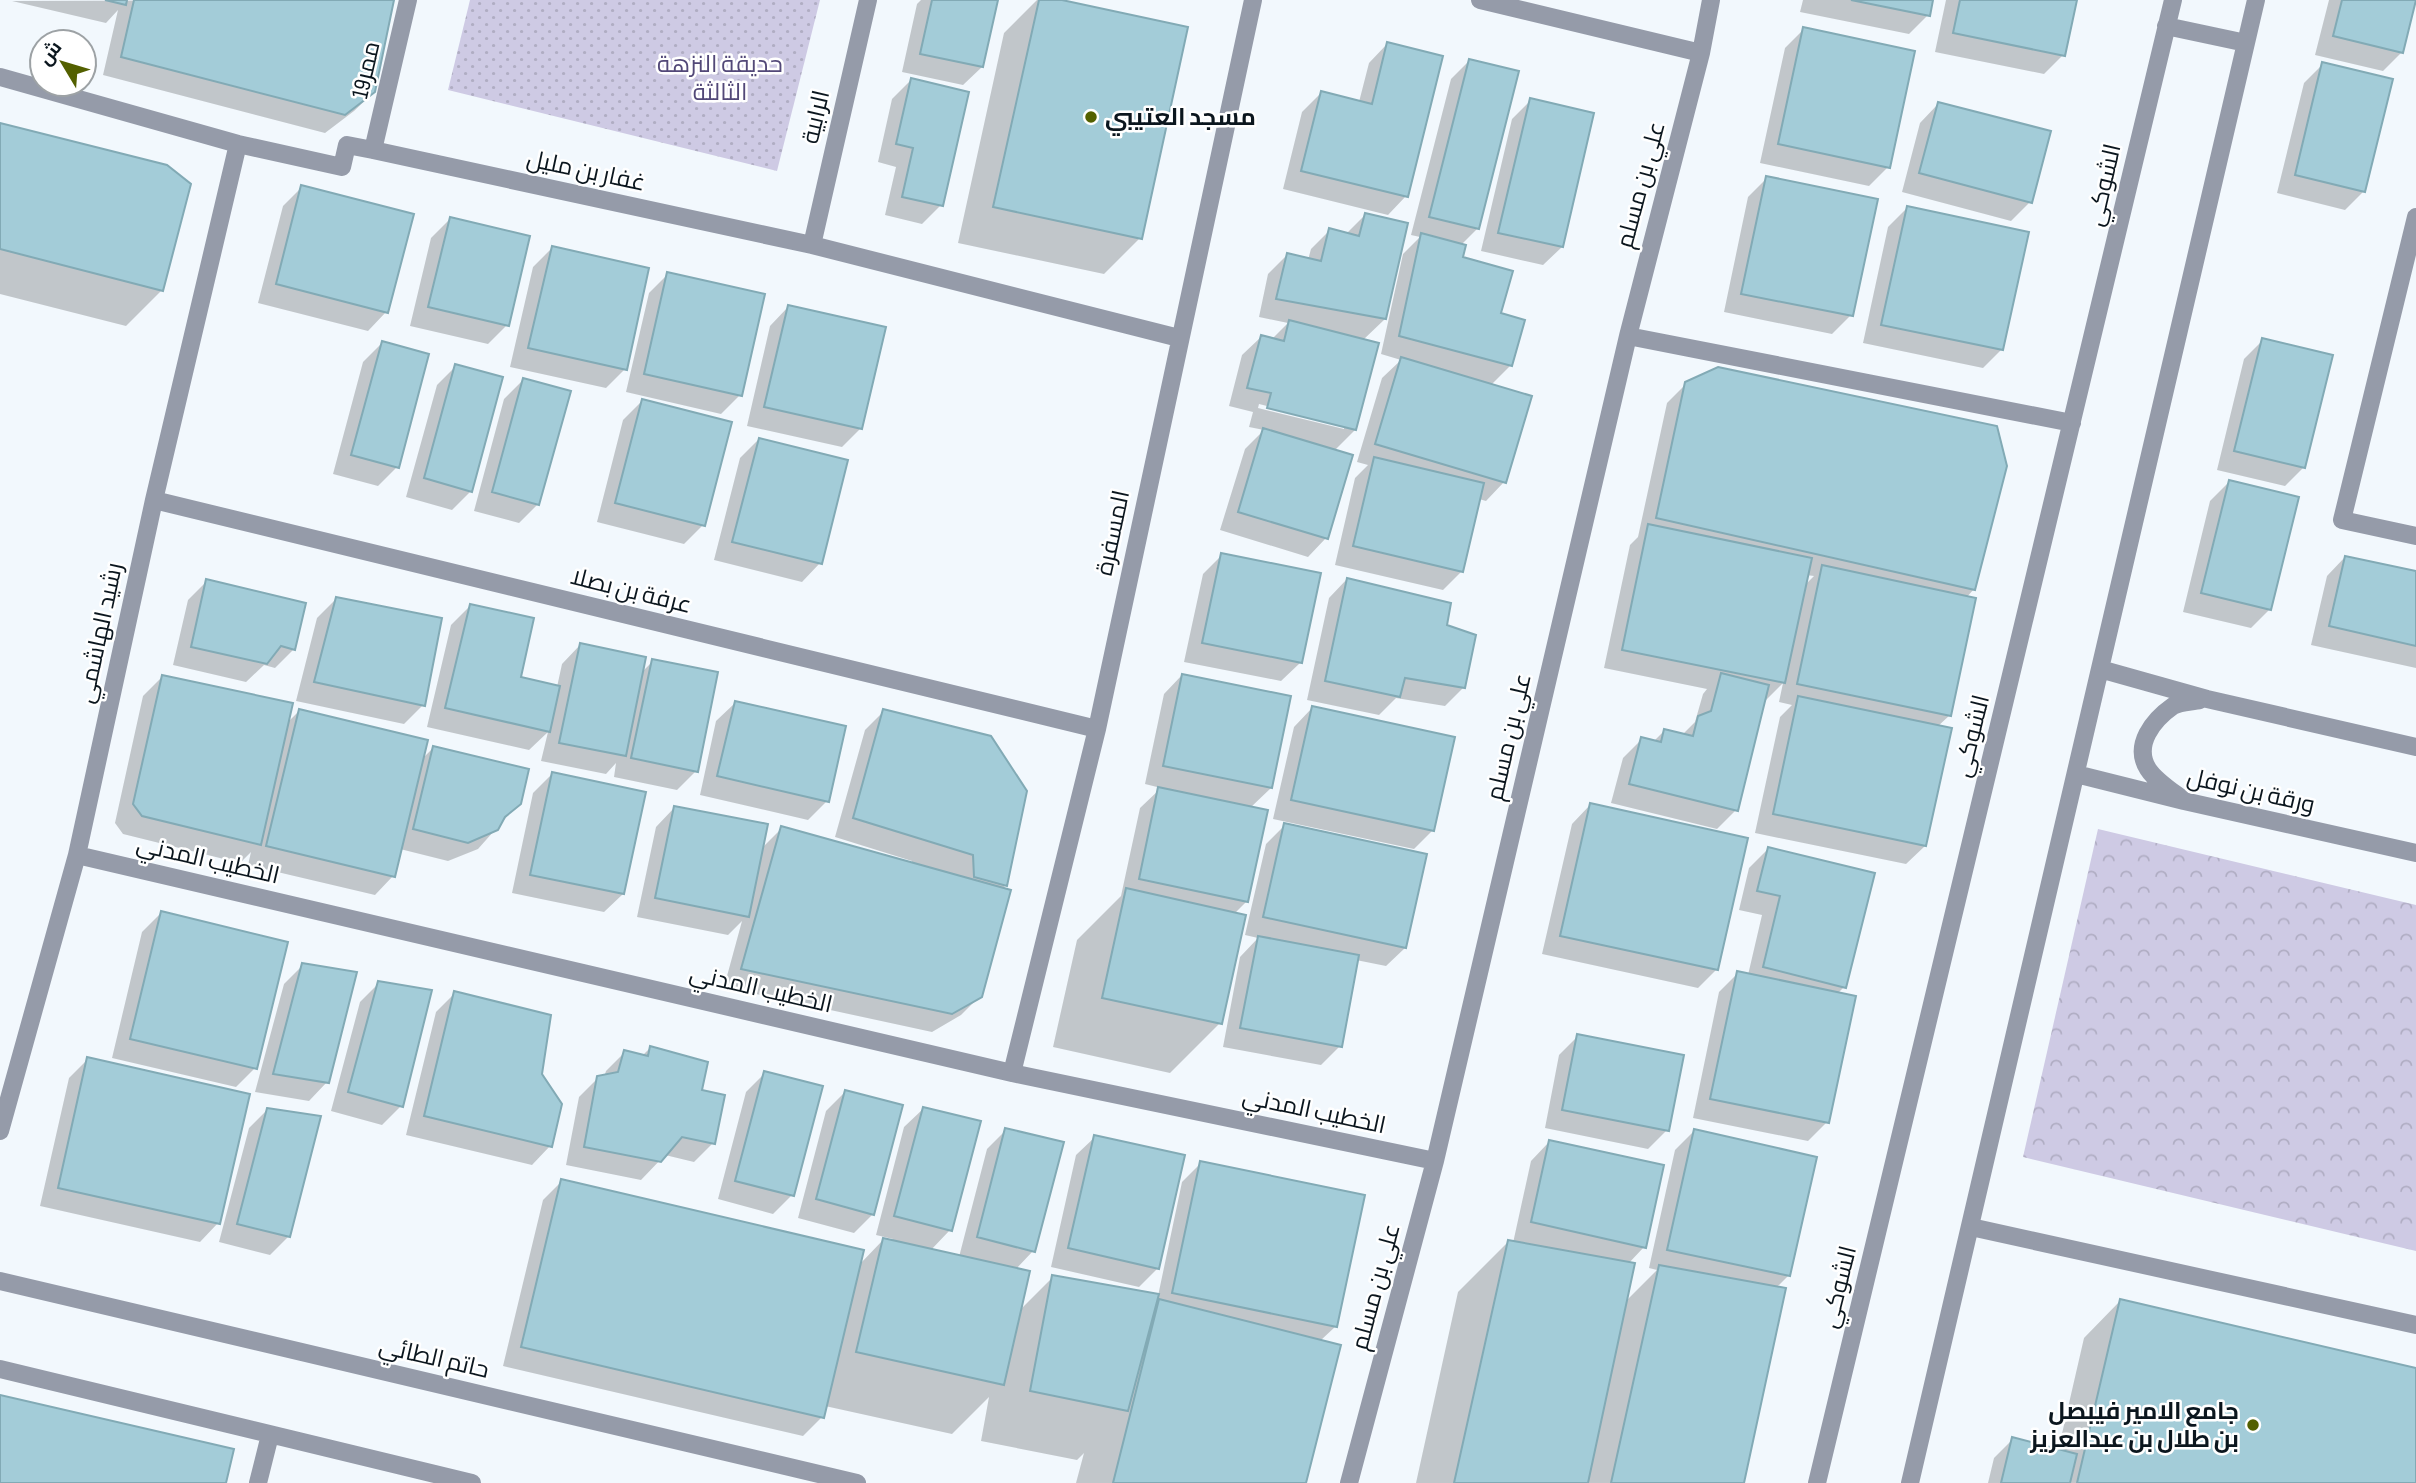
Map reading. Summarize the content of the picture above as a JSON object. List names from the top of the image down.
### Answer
{
  "streets": {
    "street": [
      "ممر19",
      "الرابية",
      "غفار بن مليل",
      "علي بن مسلم",
      "الشوكي",
      "المسفرة",
      "عرفة بن بصلا",
      "رشيد الهاشمي",
      "ورقة بن نوفل",
      "الخطيب المدني",
      "حاتم الطائي"
    ]
  },
  "crossings": [
    ["ممر19", "غفار بن مليل"],
    ["الرابية", "غفار بن مليل"],
    ["غفار بن مليل", "المسفرة"],
    ["غفار بن مليل", "رشيد الهاشمي"],
    ["علي بن مسلم", "الخطيب المدني"],
    ["المسفرة", "عرفة بن بصلا"],
    ["المسفرة", "الخطيب المدني"],
    ["عرفة بن بصلا", "رشيد الهاشمي"],
    ["رشيد الهاشمي", "الخطيب المدني"]
  ],
  "parks": ["حديقة النزهة الثالثة"],
  "places": ["مسجد العتيبي", "جامع الامير فيبصل بن طلال بن عبدالعزيز"],
  "north": "top left"
}
